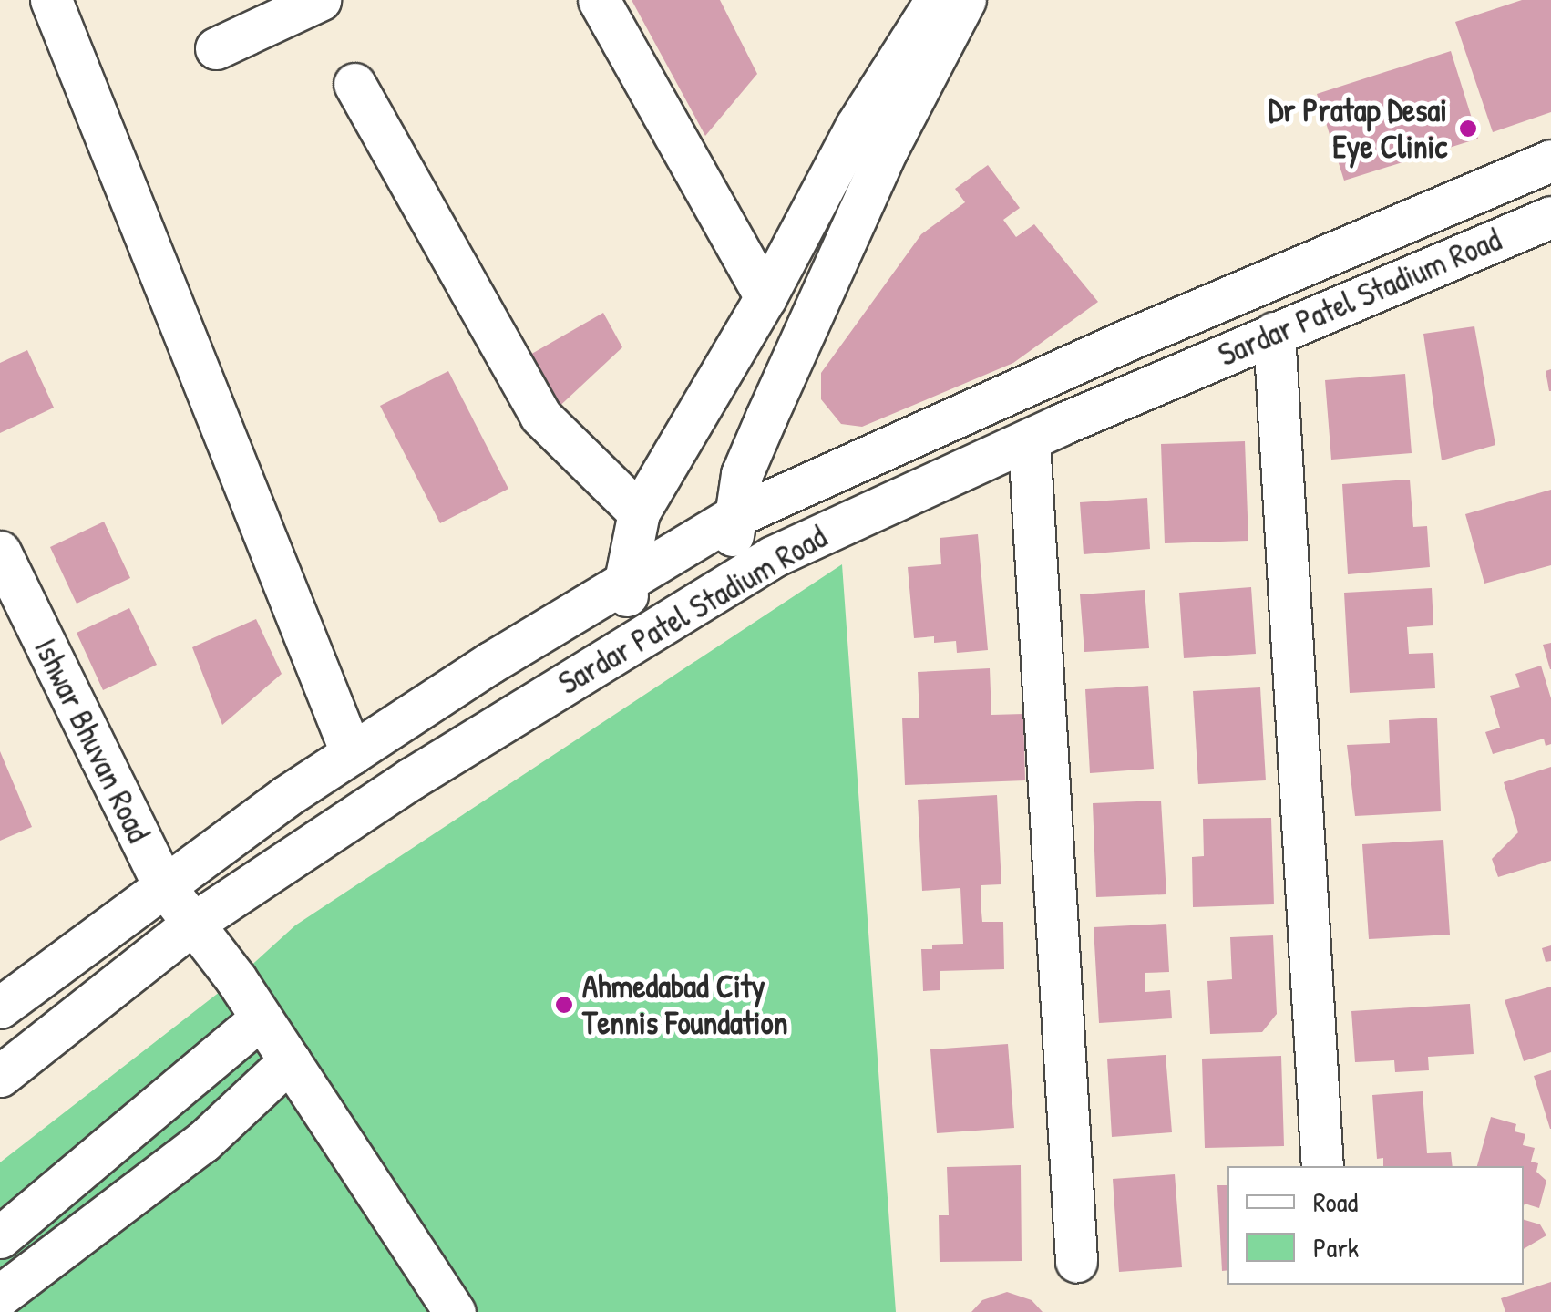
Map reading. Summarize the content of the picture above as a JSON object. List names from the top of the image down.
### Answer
{
  "streets": {
    "street": ["Sardar Patel Stadium Road", "Ishwar Bhuvan Road"]
  },
  "crossings": [
    ["Sardar Patel Stadium Road", "Ishwar Bhuvan Road"]
  ],
  "places": ["Dr Pratap Desai Eye Clinic", "Ahmedabad City Tennis Foundation"],
  "legend": ["Road", "Park"]
}
